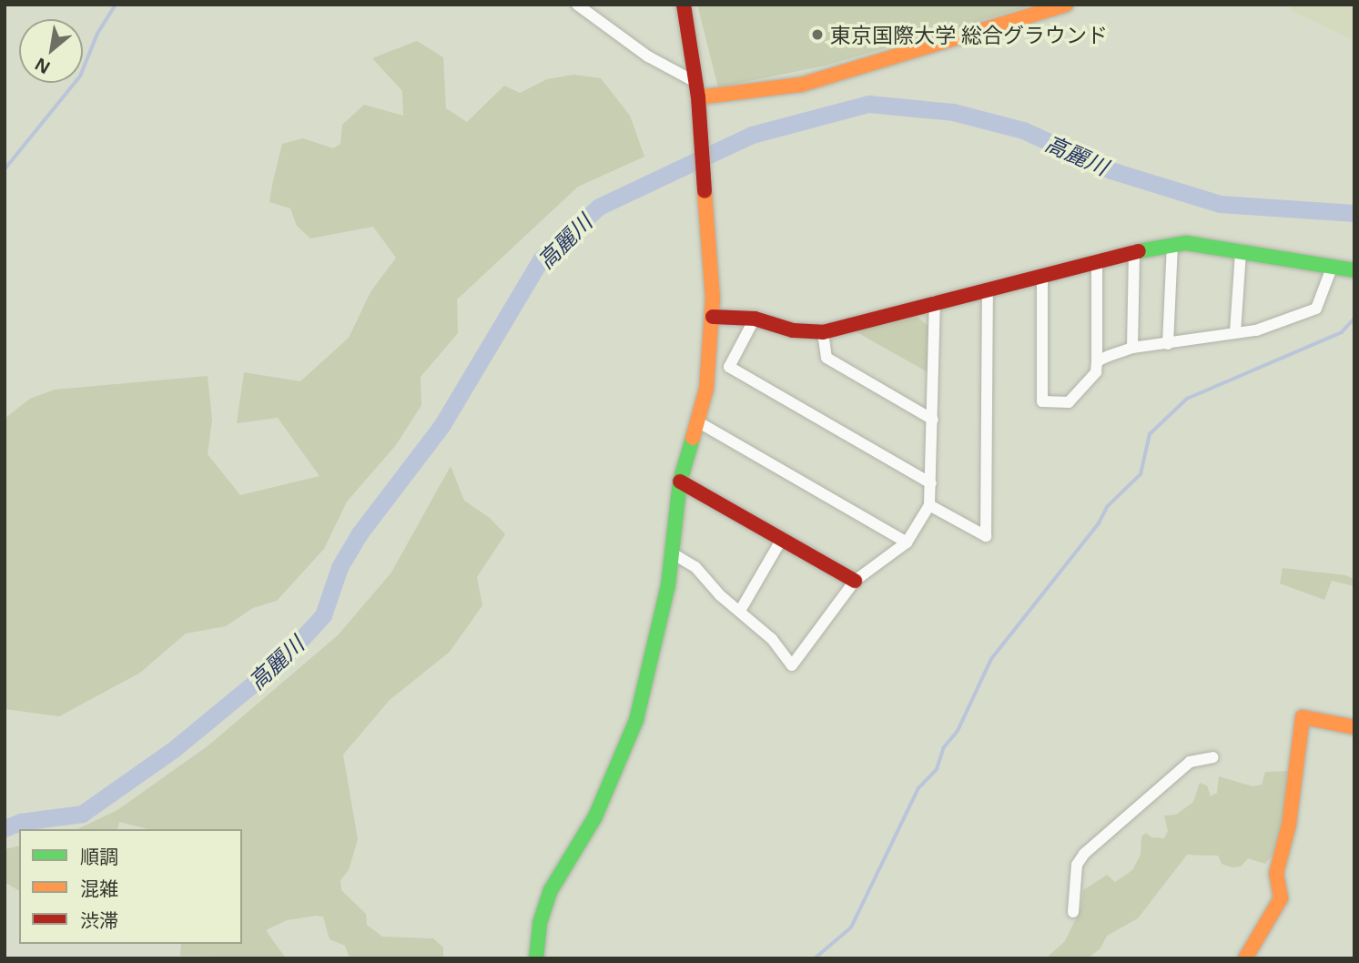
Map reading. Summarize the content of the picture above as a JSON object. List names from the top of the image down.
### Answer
{
  "water": ["高麗川"],
  "places": ["東京国際大学 総合グラウンド"],
  "legend": ["順調", "混雑", "渋滞"],
  "north": "bottom left"
}
